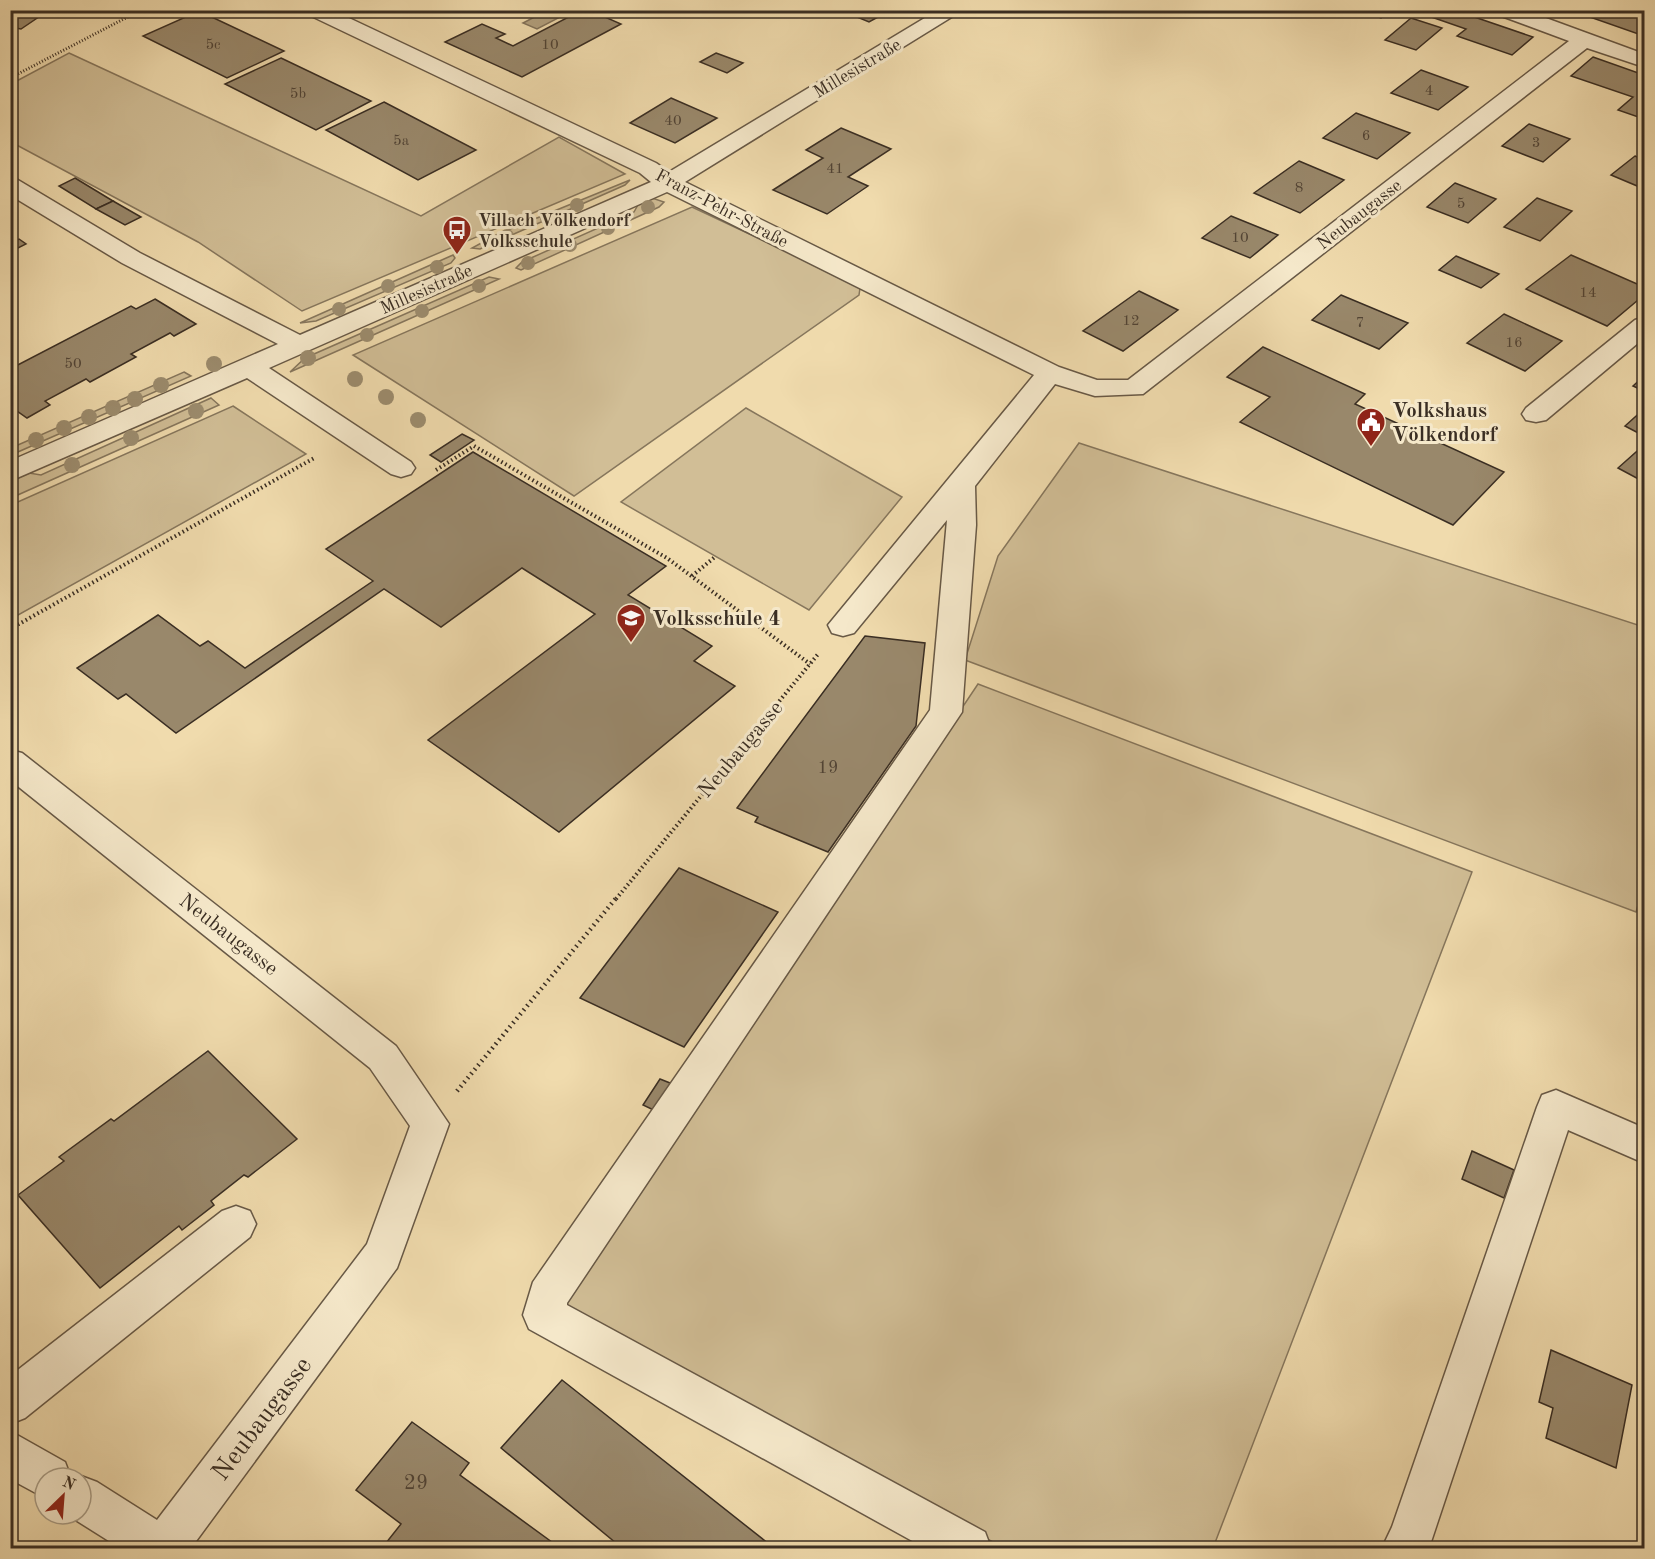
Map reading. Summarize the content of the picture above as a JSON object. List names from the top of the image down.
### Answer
{
  "streets": {
    "street": ["Millesistraße", "Franz-Pehr-Straße", "Neubaugasse"]
  },
  "crossings": [
    ["Millesistraße", "Franz-Pehr-Straße"],
    ["Franz-Pehr-Straße", "Neubaugasse"]
  ],
  "places": {
    "bus stop": ["Villach Völkendorf Volksschule"],
    "public building": ["Volkshaus Völkendorf"],
    "school or university": ["Volksschule 4"]
  },
  "house_numbers": [
    "5c",
    "10",
    "4",
    "5b",
    "40",
    "6",
    "5a",
    "3",
    "41",
    "8",
    "5",
    "10",
    "14",
    "12",
    "7",
    "16",
    "50",
    "19",
    "29"
  ],
  "north": "top right"
}
